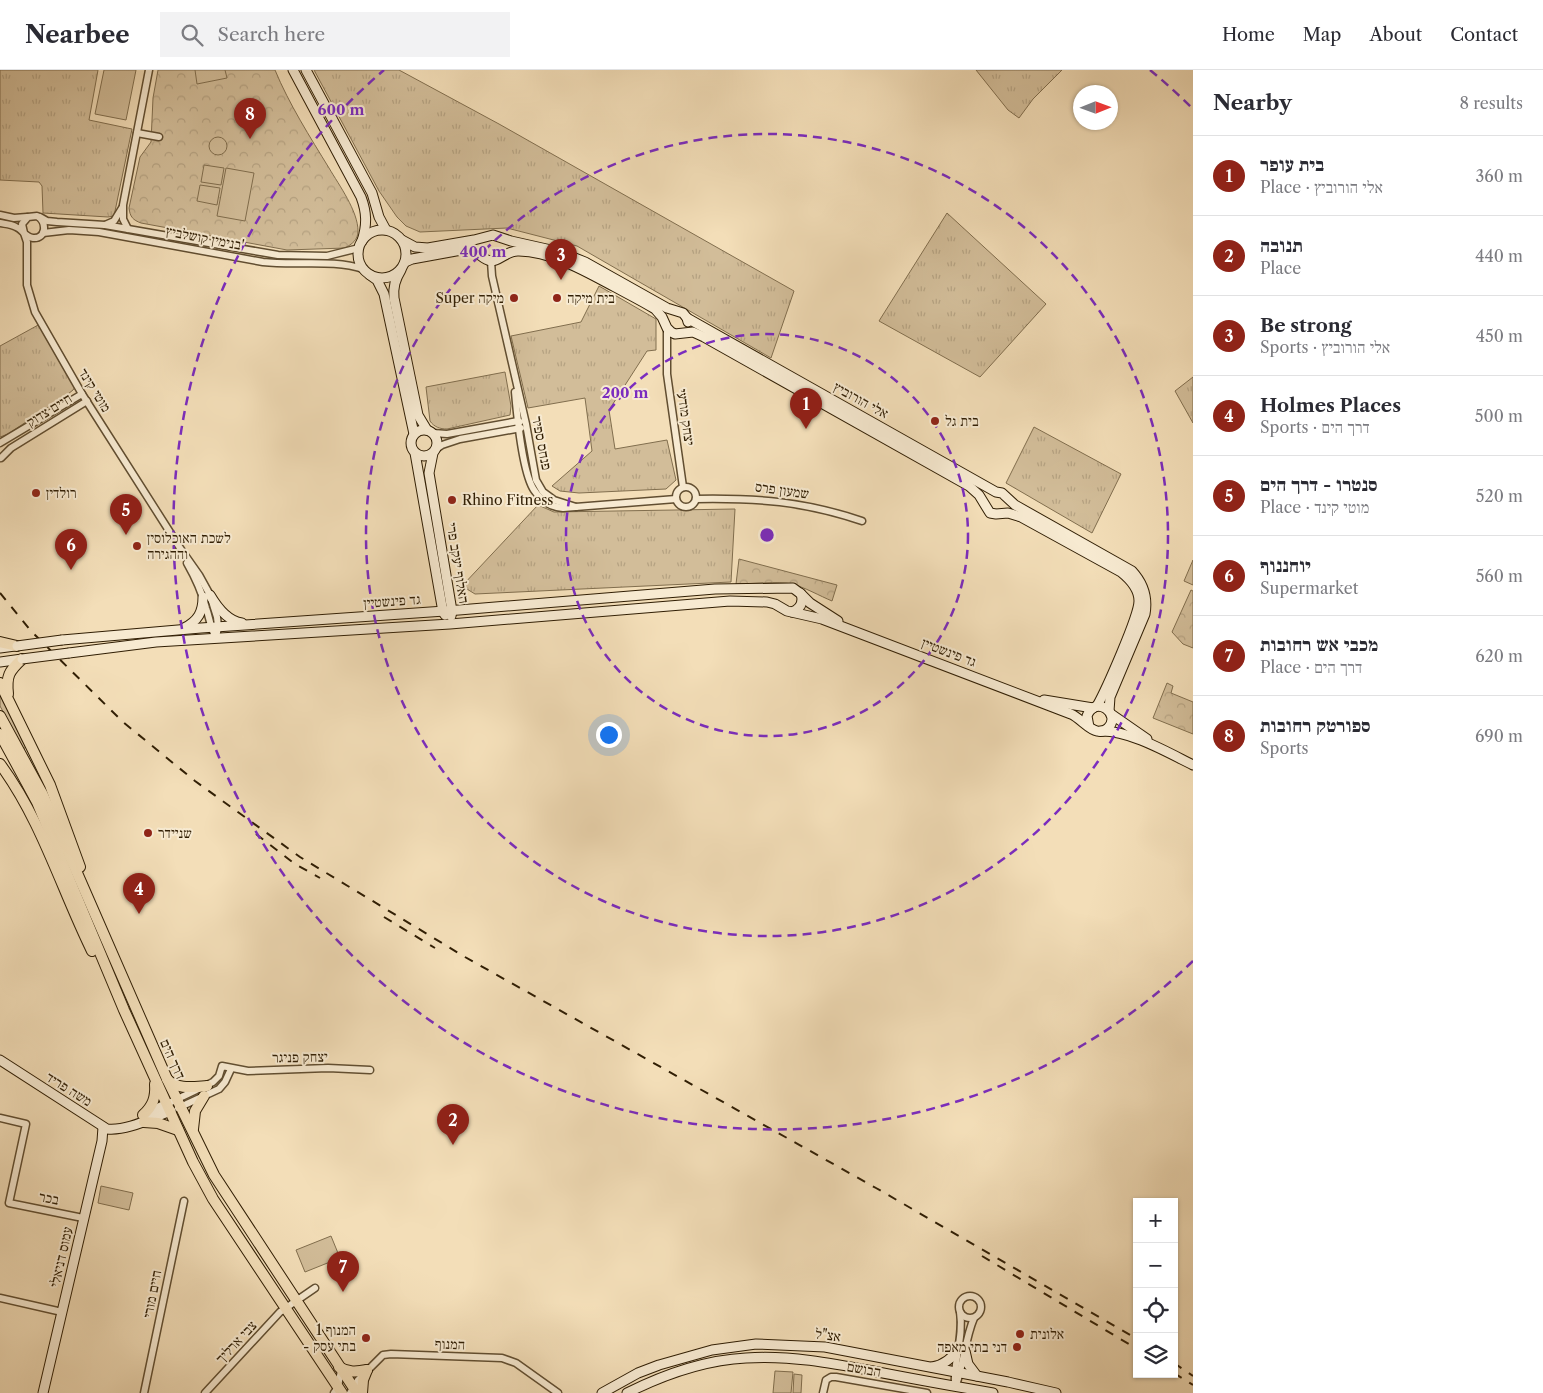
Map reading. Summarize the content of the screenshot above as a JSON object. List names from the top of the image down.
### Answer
{
  "streets": {
    "main road": ["דרך הים"],
    "street": [
      "בנימין קושלביץ'",
      "מוטי קינד",
      "אלי הורוביץ",
      "חיים צדוק",
      "יצחק מודעי",
      "פנחס ספיר",
      "שמעון פרס",
      "האלוף יעקב פרי",
      "גד פינשטיין",
      "יצחק פניגר",
      "משה פריד",
      "בכר",
      "עמוס דניאלי",
      "חיים מורי",
      "אצ\"ל",
      "צבי ארליך",
      "המנוף",
      "הבושם"
    ]
  },
  "crossings": [
    ["בנימין קושלביץ'", "מוטי קינד"],
    ["מוטי קינד", "חיים צדוק"],
    ["מוטי קינד", "גד פינשטיין"],
    ["אלי הורוביץ", "יצחק מודעי"],
    ["יצחק מודעי", "שמעון פרס"],
    ["האלוף יעקב פרי", "גד פינשטיין"],
    ["יצחק פניגר", "דרך הים"],
    ["יצחק פניגר", "משה פריד"],
    ["דרך הים", "משה פריד"],
    ["דרך הים", "צבי ארליך"],
    ["דרך הים", "המנוף"],
    ["משה פריד", "עמוס דניאלי"],
    ["בכר", "עמוס דניאלי"]
  ],
  "places": [
    "Super מיקה",
    "בית מיקה",
    "בית גל",
    "רולדין",
    "Rhino Fitness",
    "לשכת האוכלוסין וההגירה",
    "שניידר",
    "אלונית",
    "המנוף 1 - בתי עסק",
    "דני בתי מאפה"
  ],
  "north": "right",
  "page": {
    "header": "Nearbee",
    "search": "Search here",
    "nav": [
      "Home",
      "Map",
      "About",
      "Contact"
    ],
    "heading": ["Nearby", "8 results"],
    "pins": [
      "8",
      "3",
      "1",
      "5",
      "6",
      "4",
      "2",
      "7"
    ],
    "list": [
      {
        "mark": "1",
        "name": "בית עופר",
        "note": "Place · אלי הורוביץ",
        "value": "360 m"
      },
      {
        "mark": "2",
        "name": "תנובה",
        "note": "Place",
        "value": "440 m"
      },
      {
        "mark": "3",
        "name": "Be strong",
        "note": "Sports · אלי הורוביץ",
        "value": "450 m"
      },
      {
        "mark": "4",
        "name": "Holmes Places",
        "note": "Sports · דרך הים",
        "value": "500 m"
      },
      {
        "mark": "5",
        "name": "סנטרו - דרך הים",
        "note": "Place · מוטי קינד",
        "value": "520 m"
      },
      {
        "mark": "6",
        "name": "יוחננוף",
        "note": "Supermarket",
        "value": "560 m"
      },
      {
        "mark": "7",
        "name": "מכבי אש רחובות",
        "note": "Place · דרך הים",
        "value": "620 m"
      },
      {
        "mark": "8",
        "name": "ספורטק רחובות",
        "note": "Sports",
        "value": "690 m"
      }
    ],
    "map_buttons": ["+", "−"]
  },
  "rings": ["600 m", "400 m", "200 m"]
}
